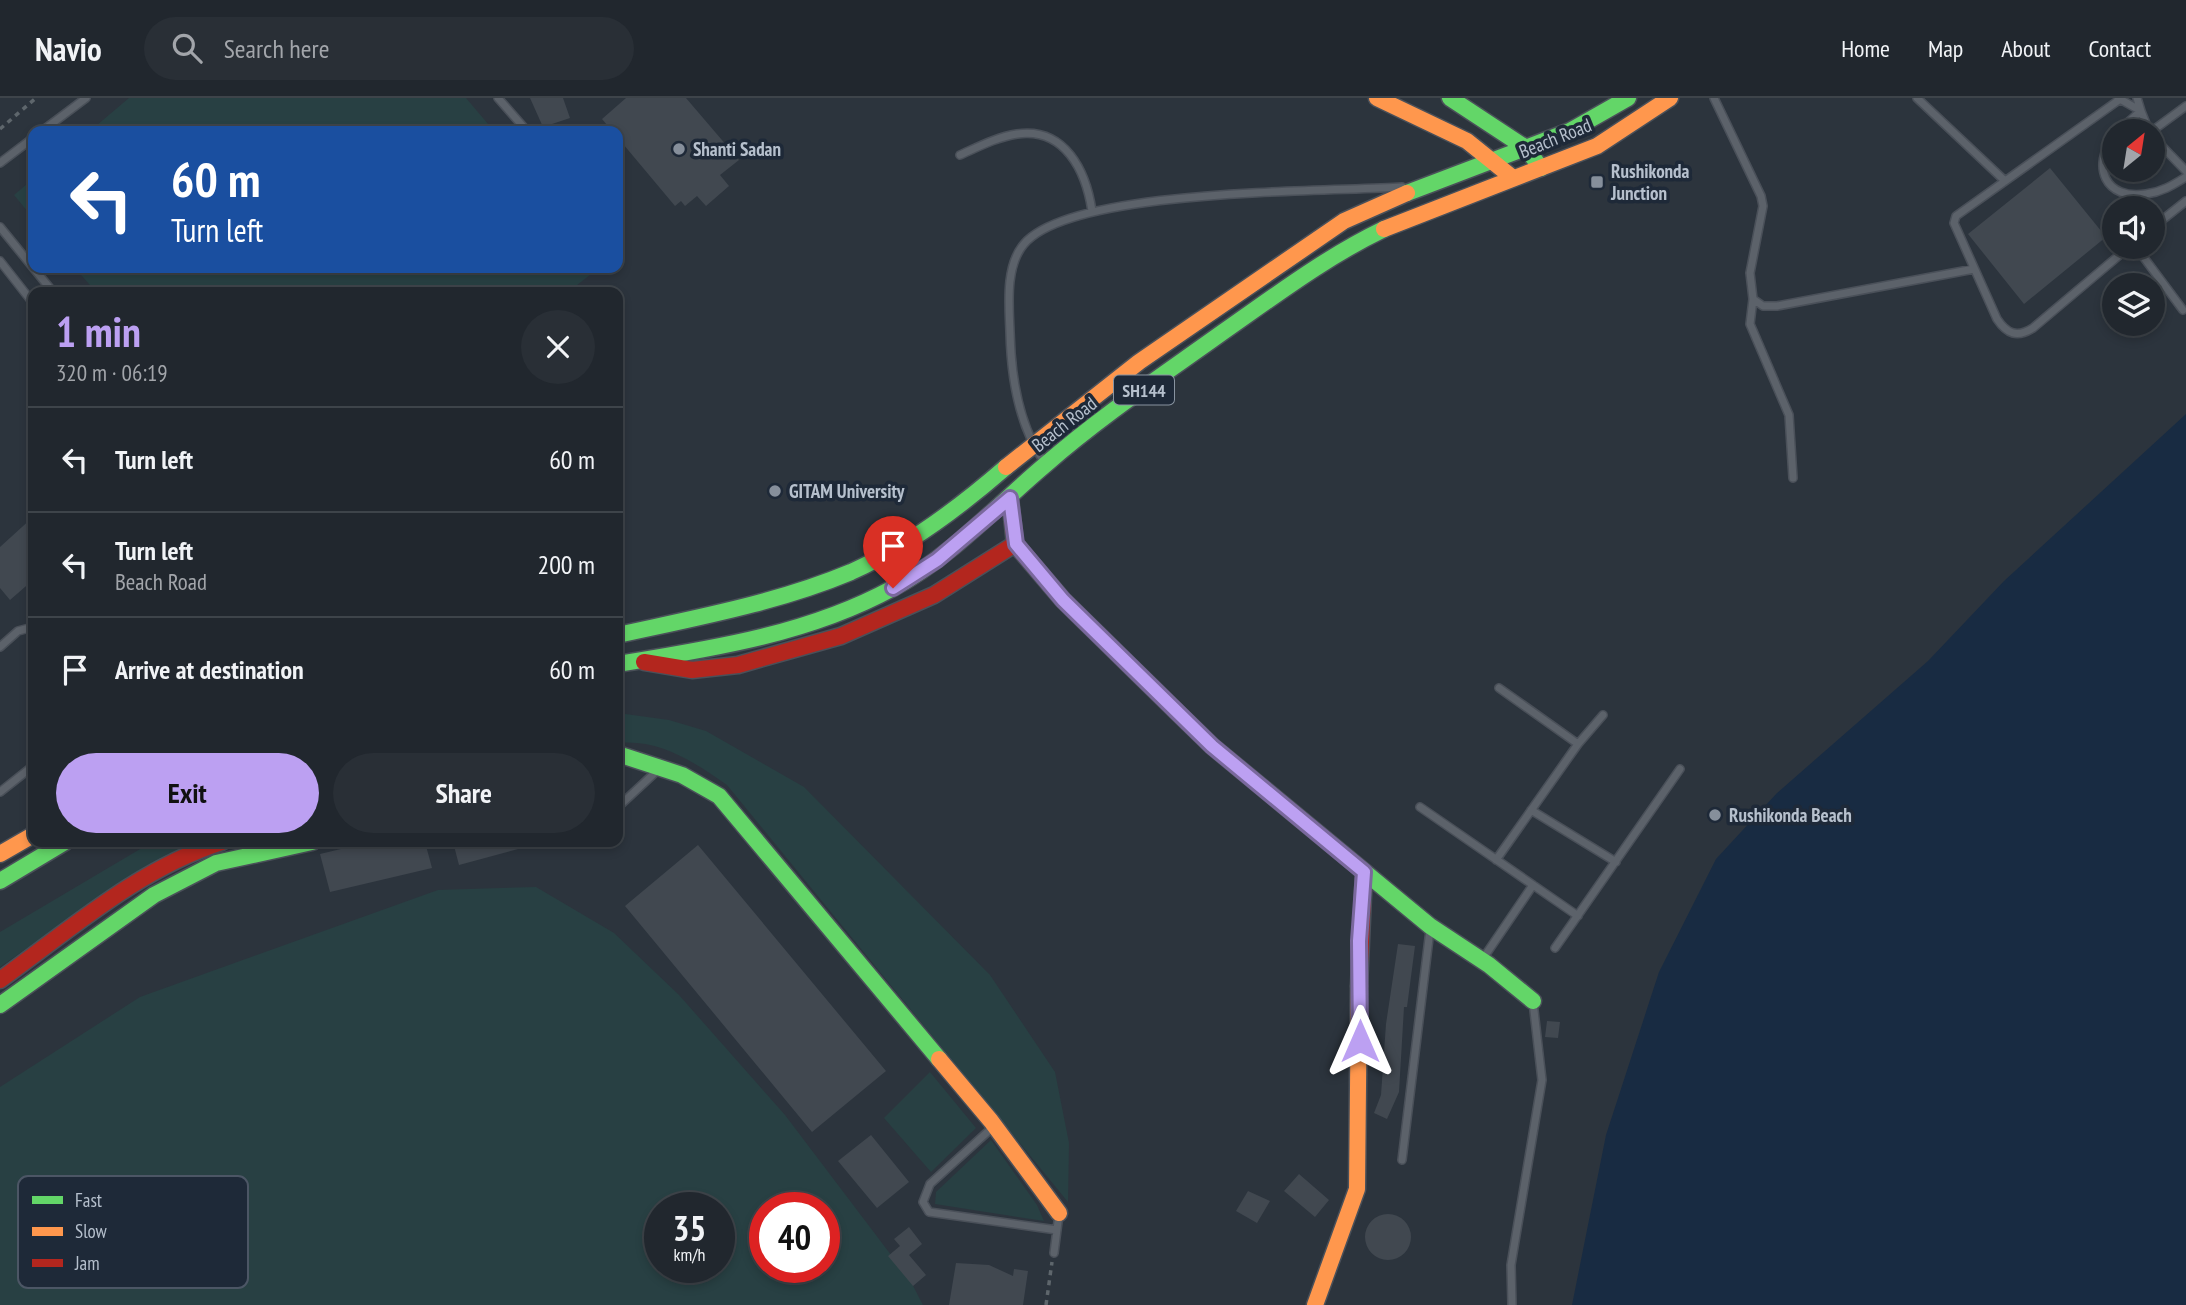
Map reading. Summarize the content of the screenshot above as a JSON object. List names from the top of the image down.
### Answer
{
  "streets": {
    "street": ["Beach Road", "SH144"]
  },
  "places": {
    "other": ["Shanti Sadan", "GITAM University", "Rushikonda Beach"],
    "transit": ["Rushikonda Junction"]
  },
  "legend": ["Fast", "Slow", "Jam"],
  "north": "top right",
  "page": {
    "header": "Navio",
    "search": "Search here",
    "nav": [
      "Home",
      "Map",
      "About",
      "Contact"
    ],
    "turn": ["60 m", "Turn left"],
    "heading": ["1 min", "320 m · 06:19"],
    "list": [
      {
        "name": "Turn left",
        "value": "60 m"
      },
      {
        "name": "Turn left",
        "note": "Beach Road",
        "value": "200 m"
      },
      {
        "name": "Arrive at destination",
        "value": "60 m"
      }
    ],
    "buttons": ["Exit", "Share"],
    "speed": "35 km/h",
    "limit": "40"
  }
}
